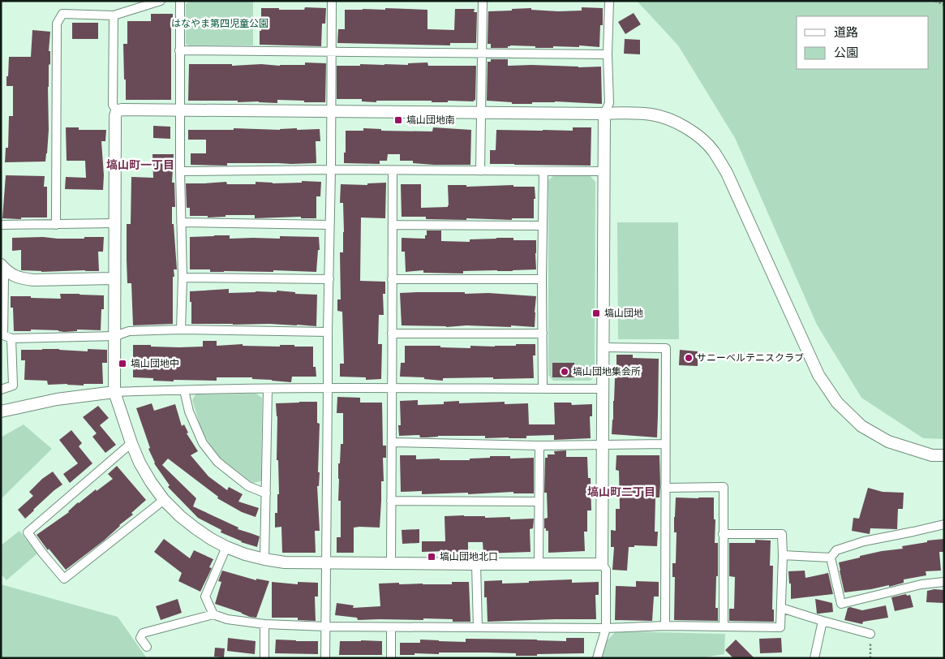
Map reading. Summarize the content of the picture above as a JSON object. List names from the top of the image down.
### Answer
{
  "districts": ["塙山町一丁目", "塙山町二丁目"],
  "parks": ["はなやま第四児童公園"],
  "places": {
    "transit": [
      "塙山団地南",
      "塙山団地",
      "塙山団地中",
      "塙山団地北口"
    ],
    "other": ["サニーベルテニスクラブ", "塙山団地集会所"]
  },
  "legend": ["道路", "公園"]
}
